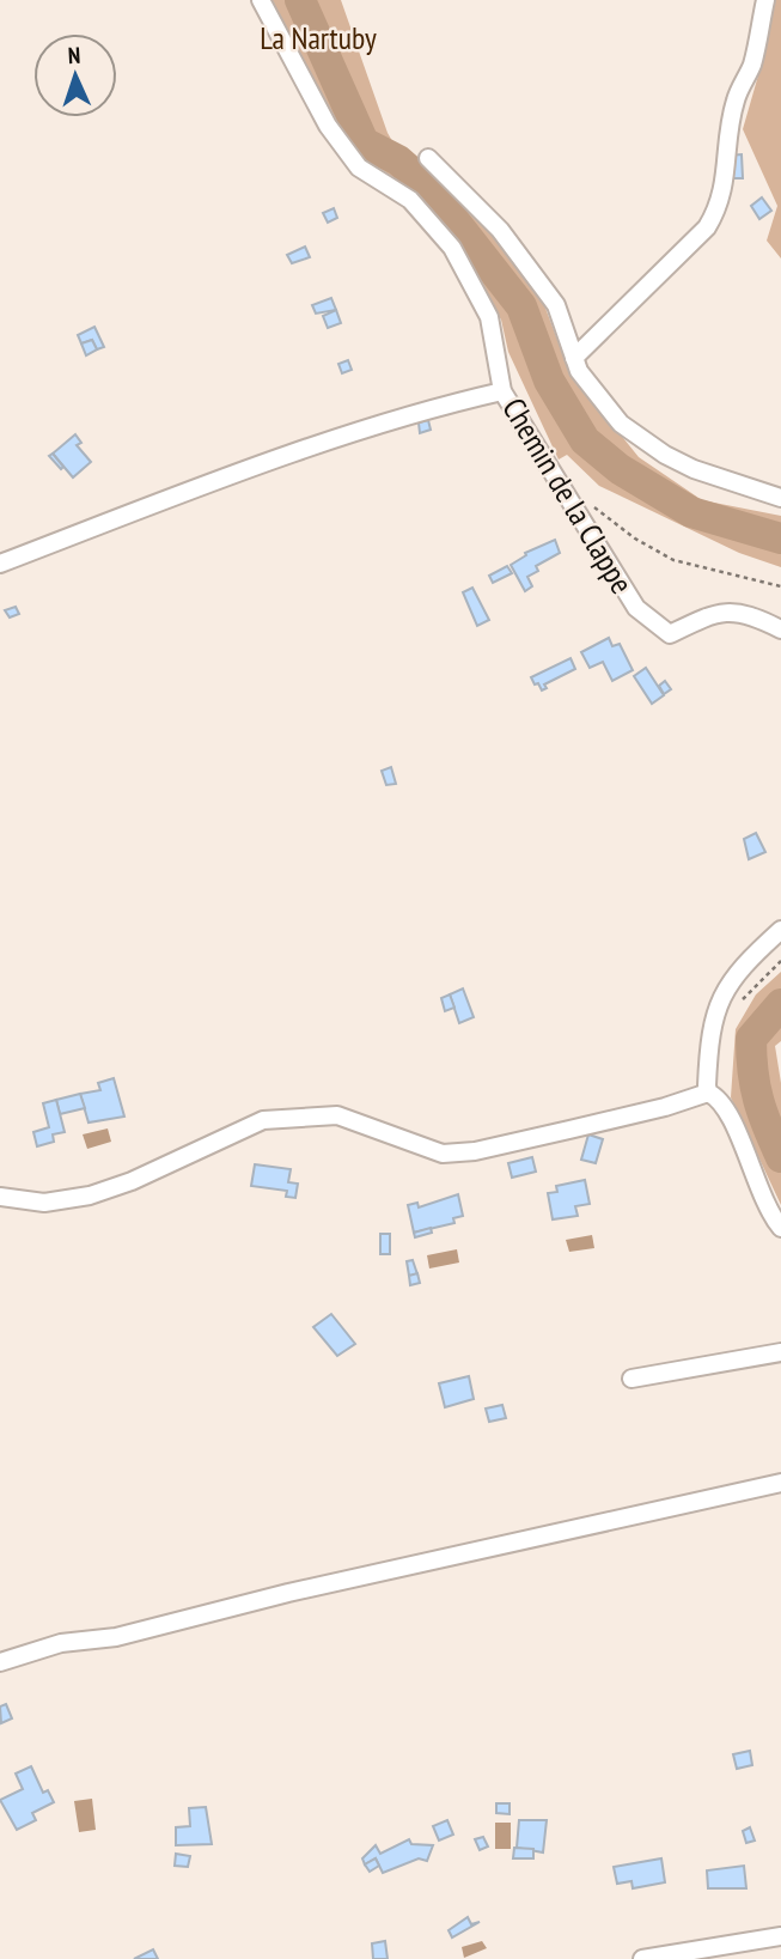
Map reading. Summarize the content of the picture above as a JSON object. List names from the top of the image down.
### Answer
{
  "streets": {
    "street": ["Chemin de la Clappe"]
  },
  "parks": ["La Nartuby"],
  "north": "top"
}
